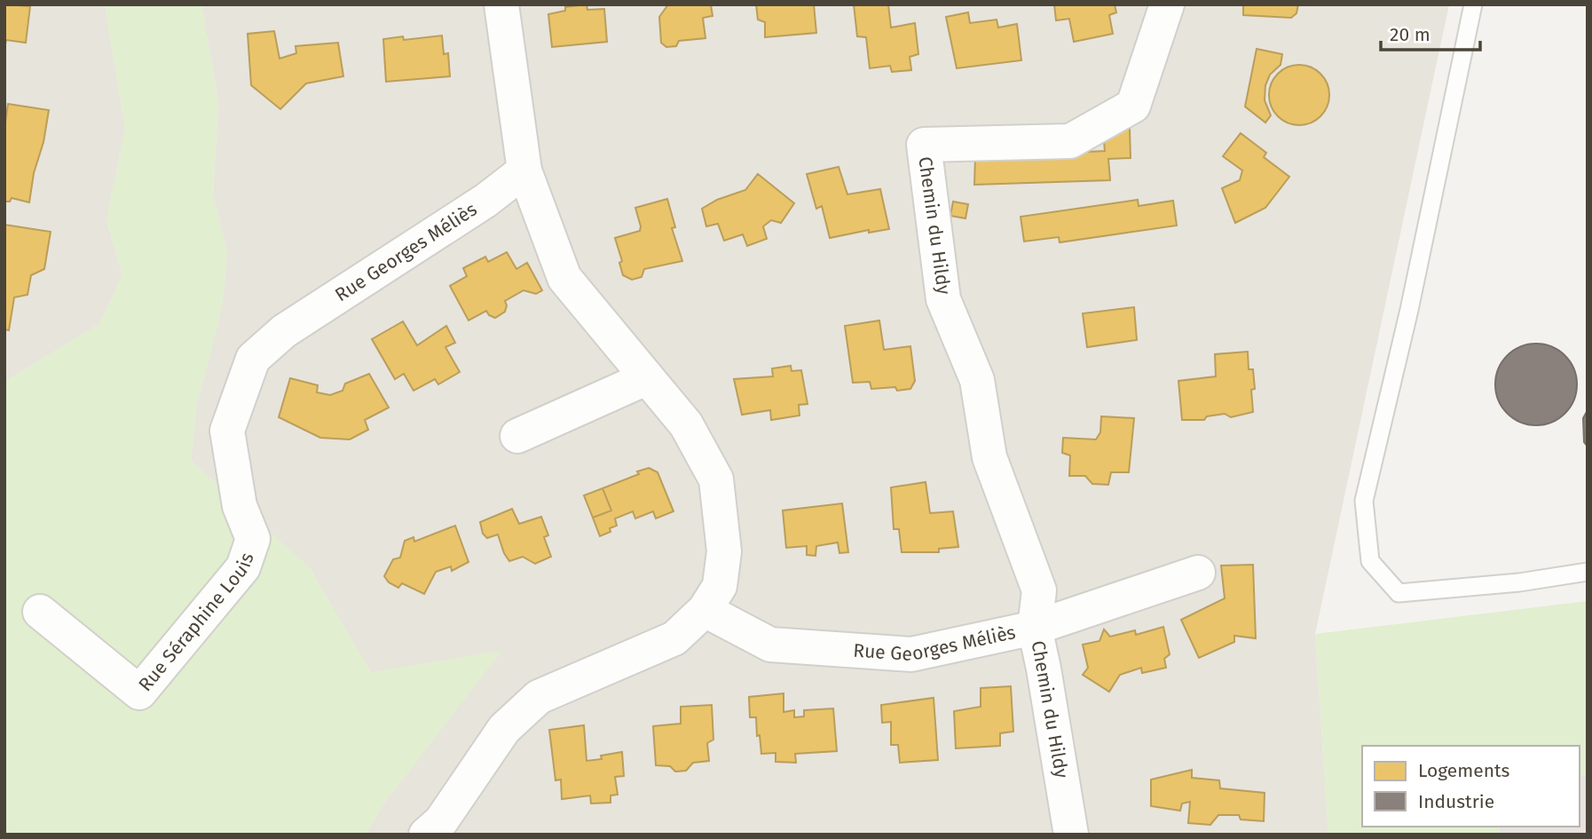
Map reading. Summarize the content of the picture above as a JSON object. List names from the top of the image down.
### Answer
{
  "streets": {
    "street": ["Chemin du Hildy", "Rue Georges Méliès", "Rue Séraphine Louis"]
  },
  "crossings": [
    ["Chemin du Hildy", "Rue Georges Méliès"],
    ["Rue Georges Méliès", "Rue Séraphine Louis"]
  ],
  "legend": ["Logements", "Industrie"],
  "scale_bar": "20 m"
}
